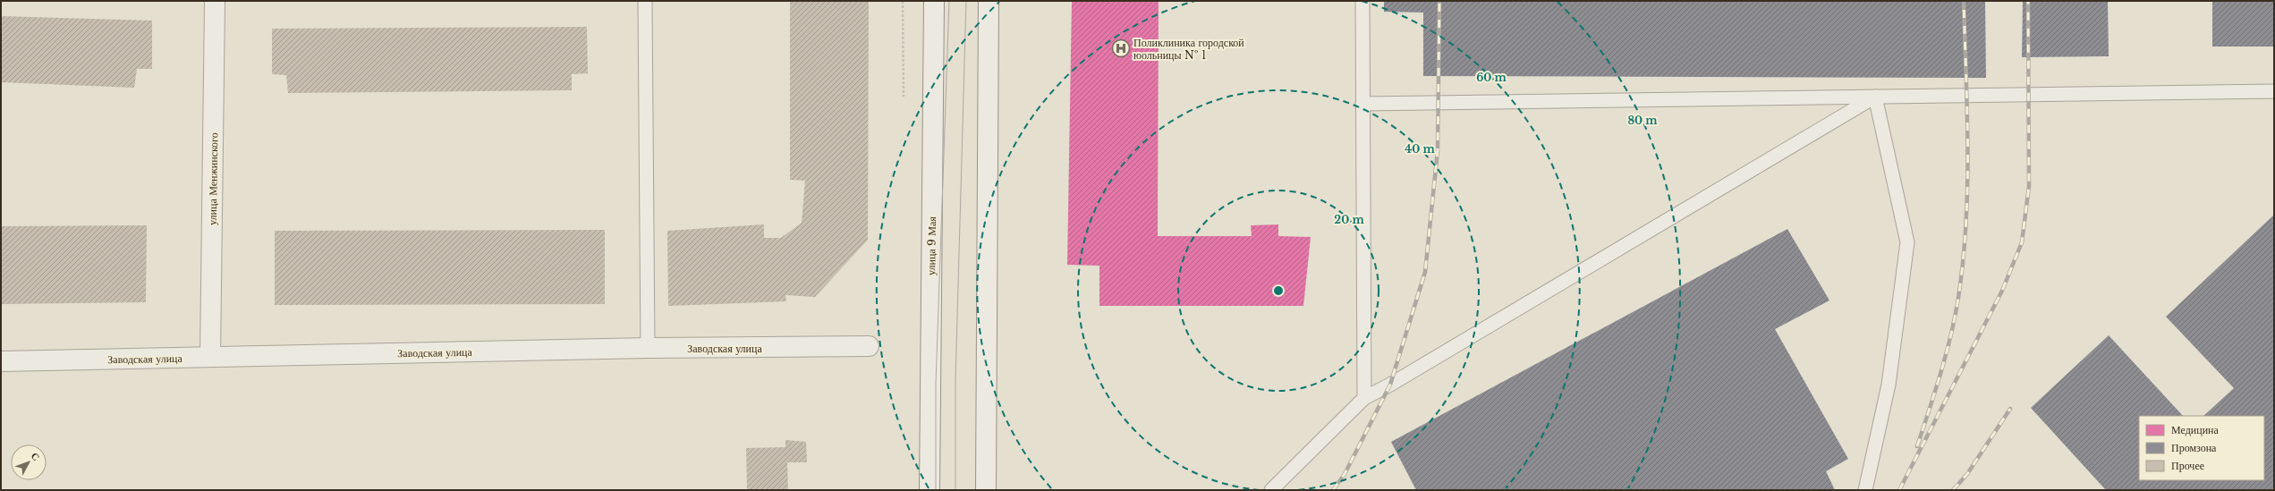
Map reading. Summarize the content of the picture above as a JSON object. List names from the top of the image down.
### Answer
{
  "streets": {
    "street": ["улица Менжинского", "улица 9 Мая", "Заводская улица"]
  },
  "crossings": [
    ["улица Менжинского", "Заводская улица"]
  ],
  "places": {
    "hospital": ["Поликлиника городской юольницы № 1"]
  },
  "legend": ["Медицина", "Промзона", "Прочее"],
  "north": "top right",
  "rings": [
    "60 m",
    "80 m",
    "40 m",
    "20 m"
  ]
}
